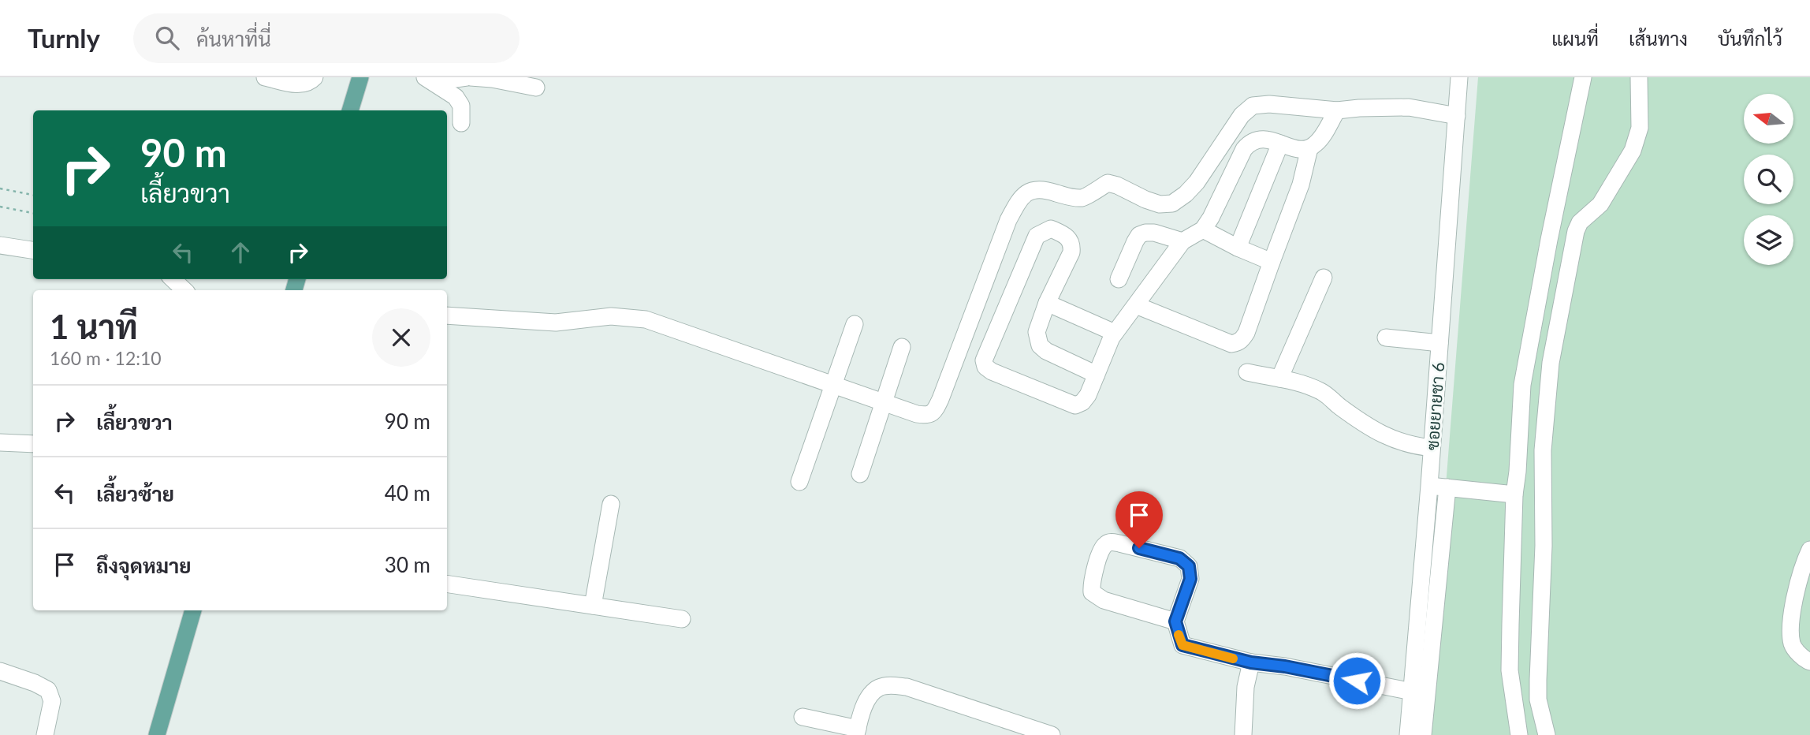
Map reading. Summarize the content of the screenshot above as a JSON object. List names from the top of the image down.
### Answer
{
  "streets": {
    "street": ["ซอยยายชา 6"]
  },
  "north": "left",
  "page": {
    "header": "Turnly",
    "search": "ค้นหาที่นี่",
    "nav": ["แผนที่", "เส้นทาง", "บันทึกไว้"],
    "turn": ["90 m", "เลี้ยวขวา"],
    "heading": ["1 นาที", "160 m · 12:10"],
    "list": [
      {
        "name": "เลี้ยวขวา",
        "value": "90 m"
      },
      {
        "name": "เลี้ยวซ้าย",
        "value": "40 m"
      },
      {
        "name": "ถึงจุดหมาย",
        "value": "30 m"
      }
    ]
  }
}
